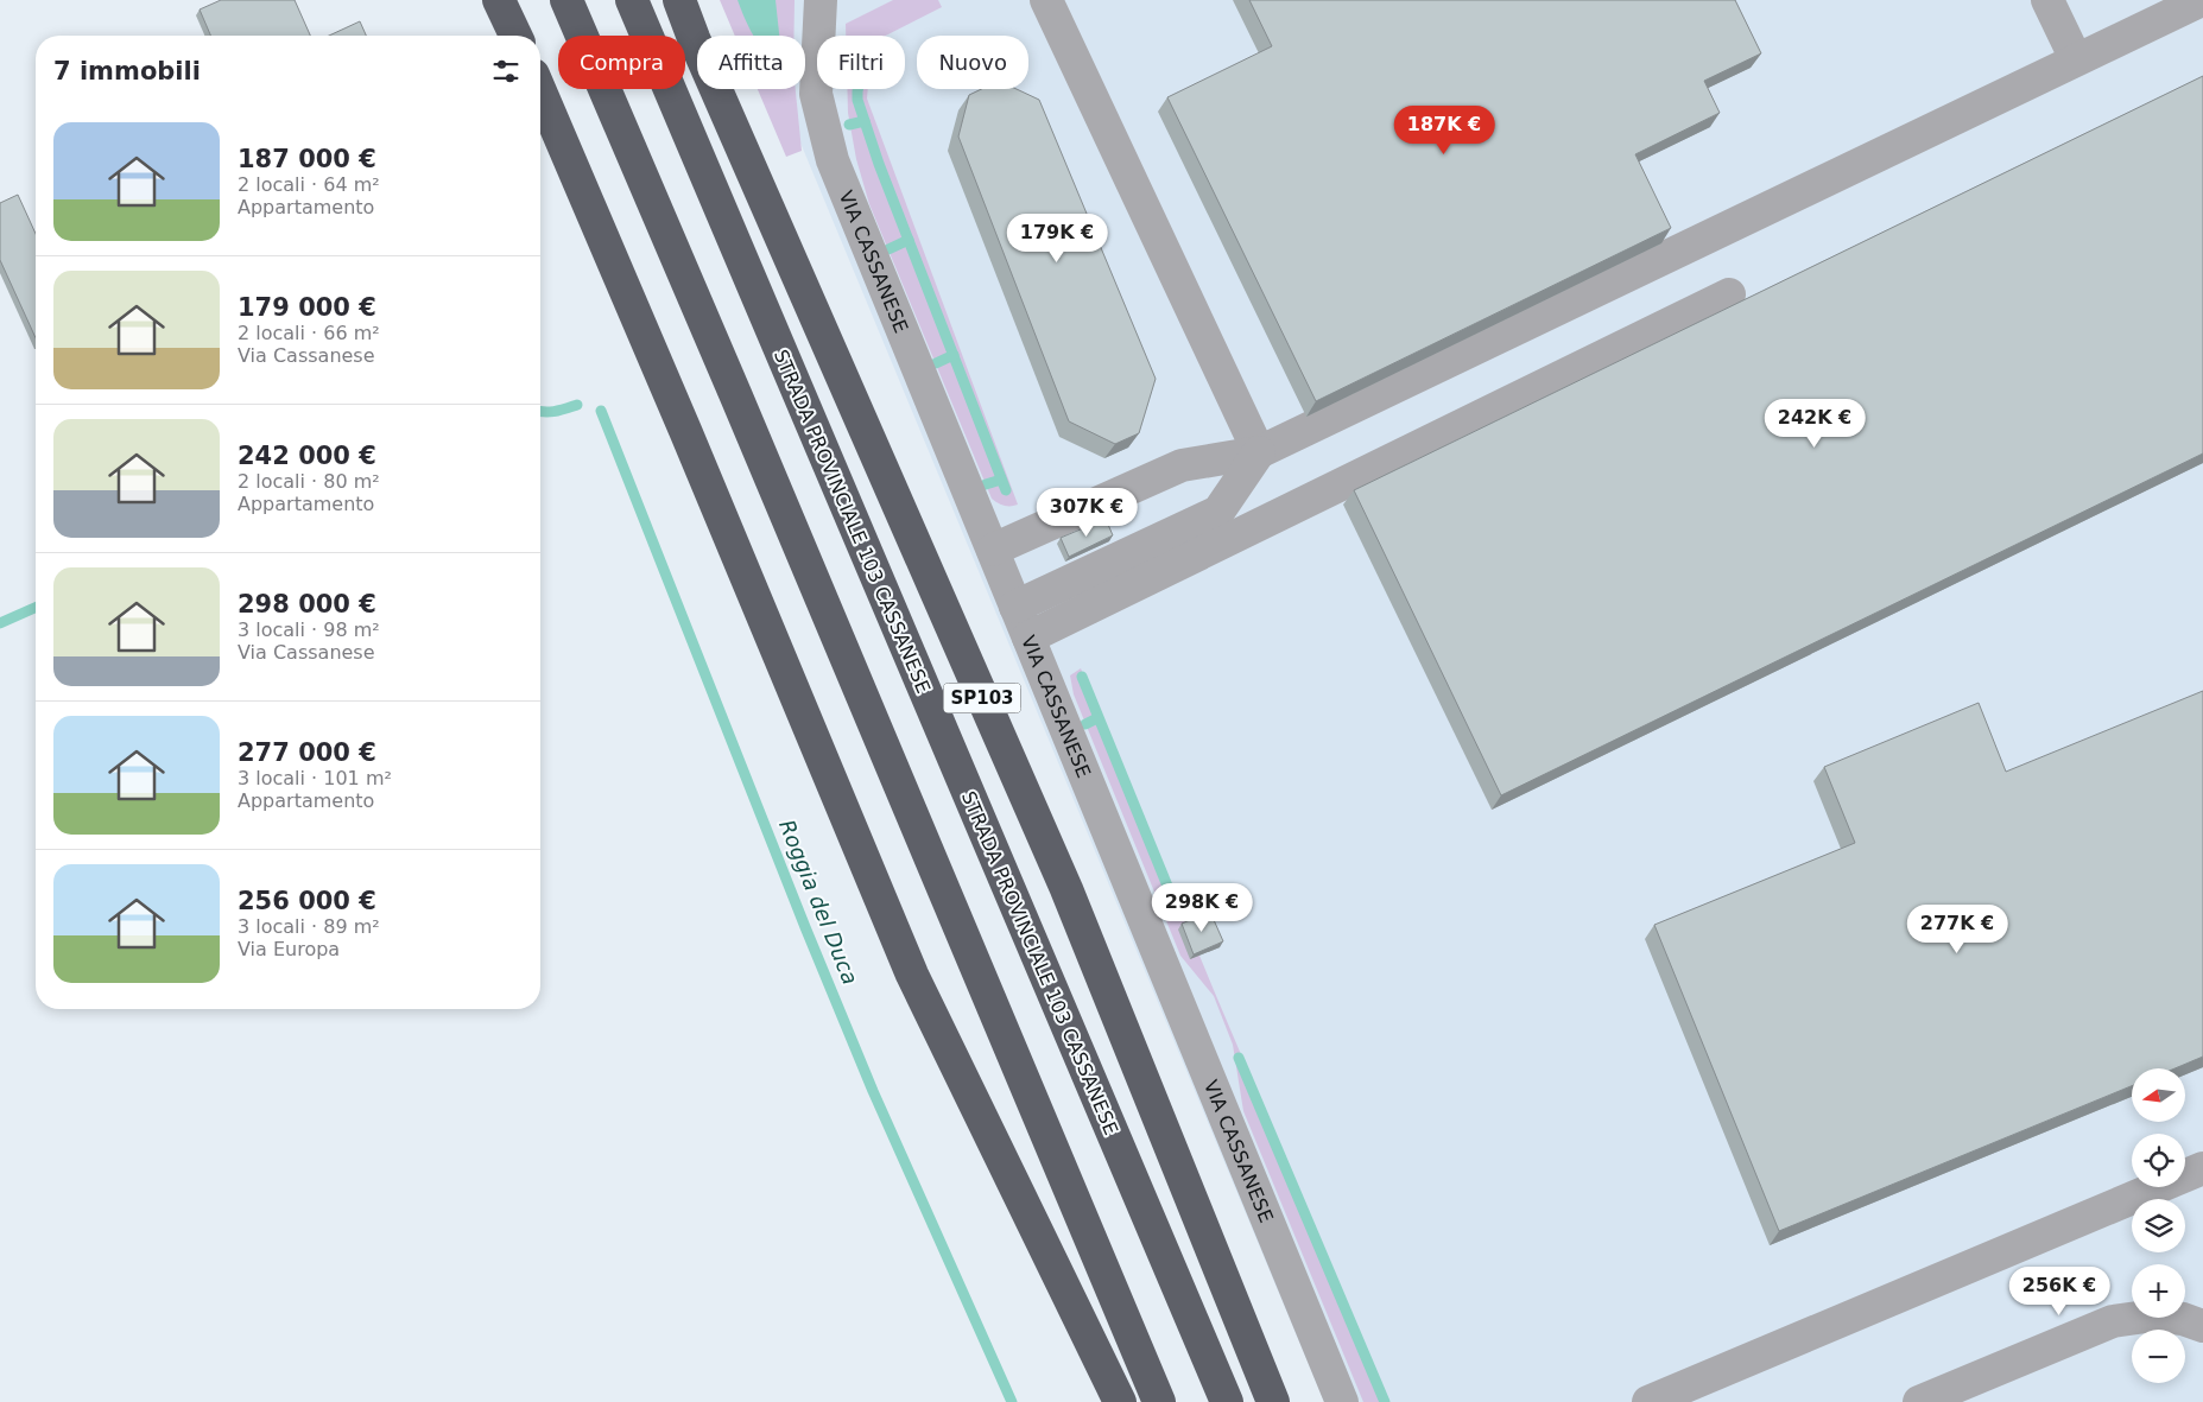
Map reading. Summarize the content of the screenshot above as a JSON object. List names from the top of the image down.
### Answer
{
  "streets": {
    "highway": ["STRADA PROVINCIALE 103 CASSANESE", "SP103"],
    "street": ["VIA CASSANESE"]
  },
  "water": ["Roggia del Duca"],
  "north": "left",
  "page": {
    "chip": [
      "Compra",
      "Affitta",
      "Filtri",
      "Nuovo"
    ],
    "heading": "7 immobili",
    "price": [
      "187K €",
      "179K €",
      "242K €",
      "307K €",
      "298K €",
      "277K €",
      "256K €"
    ],
    "list": [
      {
        "name": "187 000 €",
        "note": "2 locali · 64 m² · Appartamento"
      },
      {
        "name": "179 000 €",
        "note": "2 locali · 66 m² · Via Cassanese"
      },
      {
        "name": "242 000 €",
        "note": "2 locali · 80 m² · Appartamento"
      },
      {
        "name": "298 000 €",
        "note": "3 locali · 98 m² · Via Cassanese"
      },
      {
        "name": "277 000 €",
        "note": "3 locali · 101 m² · Appartamento"
      },
      {
        "name": "256 000 €",
        "note": "3 locali · 89 m² · Via Europa"
      }
    ],
    "map_buttons": ["+", "−"]
  }
}
